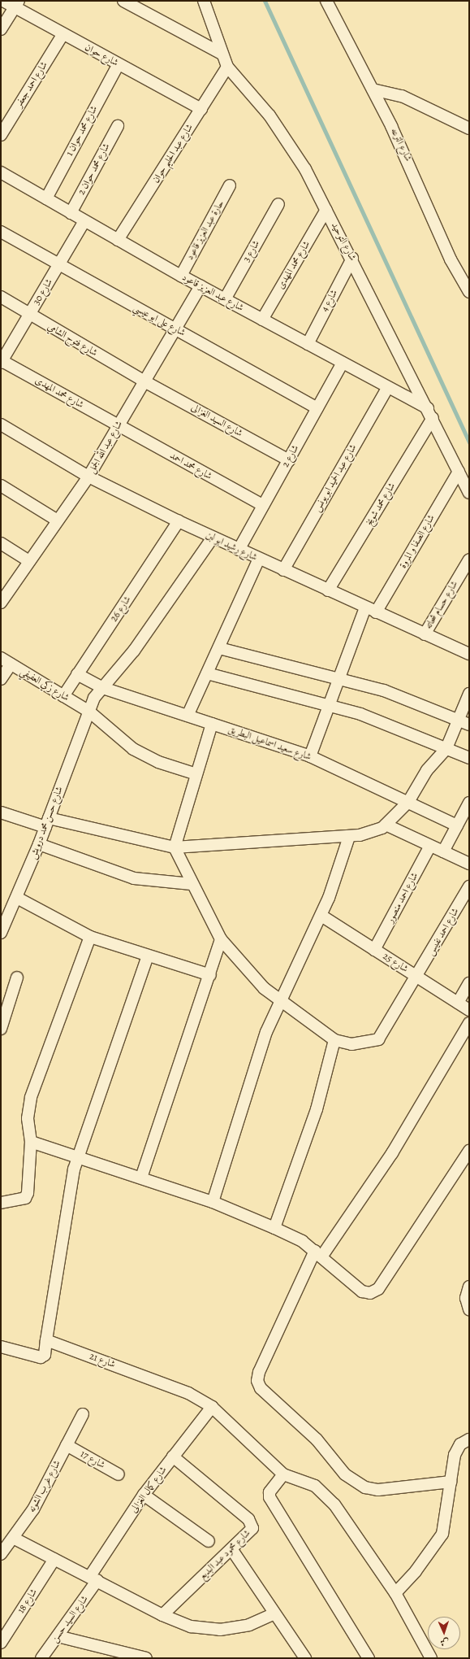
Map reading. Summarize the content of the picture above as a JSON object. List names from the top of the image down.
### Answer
{
  "streets": {
    "street": [
      "شارع حوان",
      "شارع احمد جعفر",
      "شارع محمد حوان 1",
      "شارع الترعه",
      "شارع عبد الحليم حوان",
      "شارع محمد حوان 2",
      "حارة عبد العزيز قاعود",
      "شارع التوحيد",
      "شارع 3",
      "شارع محمد المهدى",
      "شارع 30",
      "شارع عبد العزيز قاعود",
      "شارع 4",
      "شارع على ابو عيسي",
      "شارع فتوح الشامي",
      "شارع السيد الغزالى",
      "شارع عبد الله الجمل",
      "شارع 2",
      "شارع محمد احمد",
      "شارع عبد الحميد ابو يونس",
      "شارع محمد شويخ",
      "شارع الصفا و المروة",
      "شارع رشيد ابو لبن",
      "شارع حسام شحاته",
      "شارع 26",
      "شارع زكي العفيفي",
      "شارع سعيد اسماعيل البطريق",
      "شارع حسن محمد درويش",
      "شارع احمد منصور",
      "شارع احمد نفيس",
      "شارع 25",
      "شارع 21",
      "شارع 17",
      "شارع غرب الشونه",
      "شارع كمال الغزالى",
      "شارع محمود عبد البديع",
      "شارع 18",
      "شارع السيد حسن"
    ]
  },
  "crossings": [
    ["شارع حوان", "شارع احمد جعفر"],
    ["شارع حوان", "شارع محمد حوان 1"],
    ["شارع حوان", "شارع عبد الحليم حوان"],
    ["شارع محمد حوان 1", "شارع عبد العزيز قاعود"],
    ["شارع عبد الحليم حوان", "شارع التوحيد"],
    ["شارع عبد الحليم حوان", "شارع عبد العزيز قاعود"],
    ["شارع محمد حوان 2", "شارع عبد العزيز قاعود"],
    ["حارة عبد العزيز قاعود", "شارع عبد العزيز قاعود"],
    ["شارع التوحيد", "شارع محمد المهدى"],
    ["شارع التوحيد", "شارع عبد العزيز قاعود"],
    ["شارع التوحيد", "شارع 4"],
    ["شارع التوحيد", "شارع محمد شويخ"],
    ["شارع التوحيد", "شارع الصفا و المروة"],
    ["شارع 3", "شارع عبد العزيز قاعود"],
    ["شارع محمد المهدى", "شارع 30"],
    ["شارع محمد المهدى", "شارع عبد العزيز قاعود"],
    ["شارع محمد المهدى", "شارع عبد الله الجمل"],
    ["شارع محمد المهدى", "شارع محمد احمد"],
    ["شارع 30", "شارع عبد العزيز قاعود"],
    ["شارع 30", "شارع على ابو عيسي"],
    ["شارع 30", "شارع فتوح الشامي"],
    ["شارع عبد العزيز قاعود", "شارع 4"],
    ["شارع عبد العزيز قاعود", "شارع عبد الله الجمل"],
    ["شارع عبد العزيز قاعود", "شارع 2"],
    ["شارع عبد العزيز قاعود", "شارع عبد الحميد ابو يونس"],
    ["شارع عبد العزيز قاعود", "شارع محمد شويخ"],
    ["شارع على ابو عيسي", "شارع عبد الله الجمل"],
    ["شارع على ابو عيسي", "شارع 2"],
    ["شارع فتوح الشامي", "شارع السيد الغزالى"],
    ["شارع فتوح الشامي", "شارع عبد الله الجمل"],
    ["شارع السيد الغزالى", "شارع عبد الله الجمل"],
    ["شارع السيد الغزالى", "شارع 2"],
    ["شارع عبد الله الجمل", "شارع محمد احمد"],
    ["شارع عبد الله الجمل", "شارع رشيد ابو لبن"],
    ["شارع 2", "شارع محمد احمد"],
    ["شارع 2", "شارع رشيد ابو لبن"],
    ["شارع عبد الحميد ابو يونس", "شارع رشيد ابو لبن"],
    ["شارع محمد شويخ", "شارع رشيد ابو لبن"],
    ["شارع الصفا و المروة", "شارع رشيد ابو لبن"],
    ["شارع رشيد ابو لبن", "شارع حسام شحاته"],
    ["شارع رشيد ابو لبن", "شارع 26"],
    ["شارع رشيد ابو لبن", "شارع حسن محمد درويش"],
    ["شارع 26", "شارع زكي العفيفي"],
    ["شارع 26", "شارع سعيد اسماعيل البطريق"],
    ["شارع زكي العفيفي", "شارع حسن محمد درويش"],
    ["شارع سعيد اسماعيل البطريق", "شارع حسن محمد درويش"],
    ["شارع احمد منصور", "شارع 25"],
    ["شارع احمد نفيس", "شارع 25"],
    ["شارع 21", "شارع كمال الغزالى"],
    ["شارع 17", "شارع غرب الشونه"],
    ["شارع كمال الغزالى", "شارع محمود عبد البديع"],
    ["شارع كمال الغزالى", "شارع السيد حسن"]
  ],
  "north": "bottom"
}
